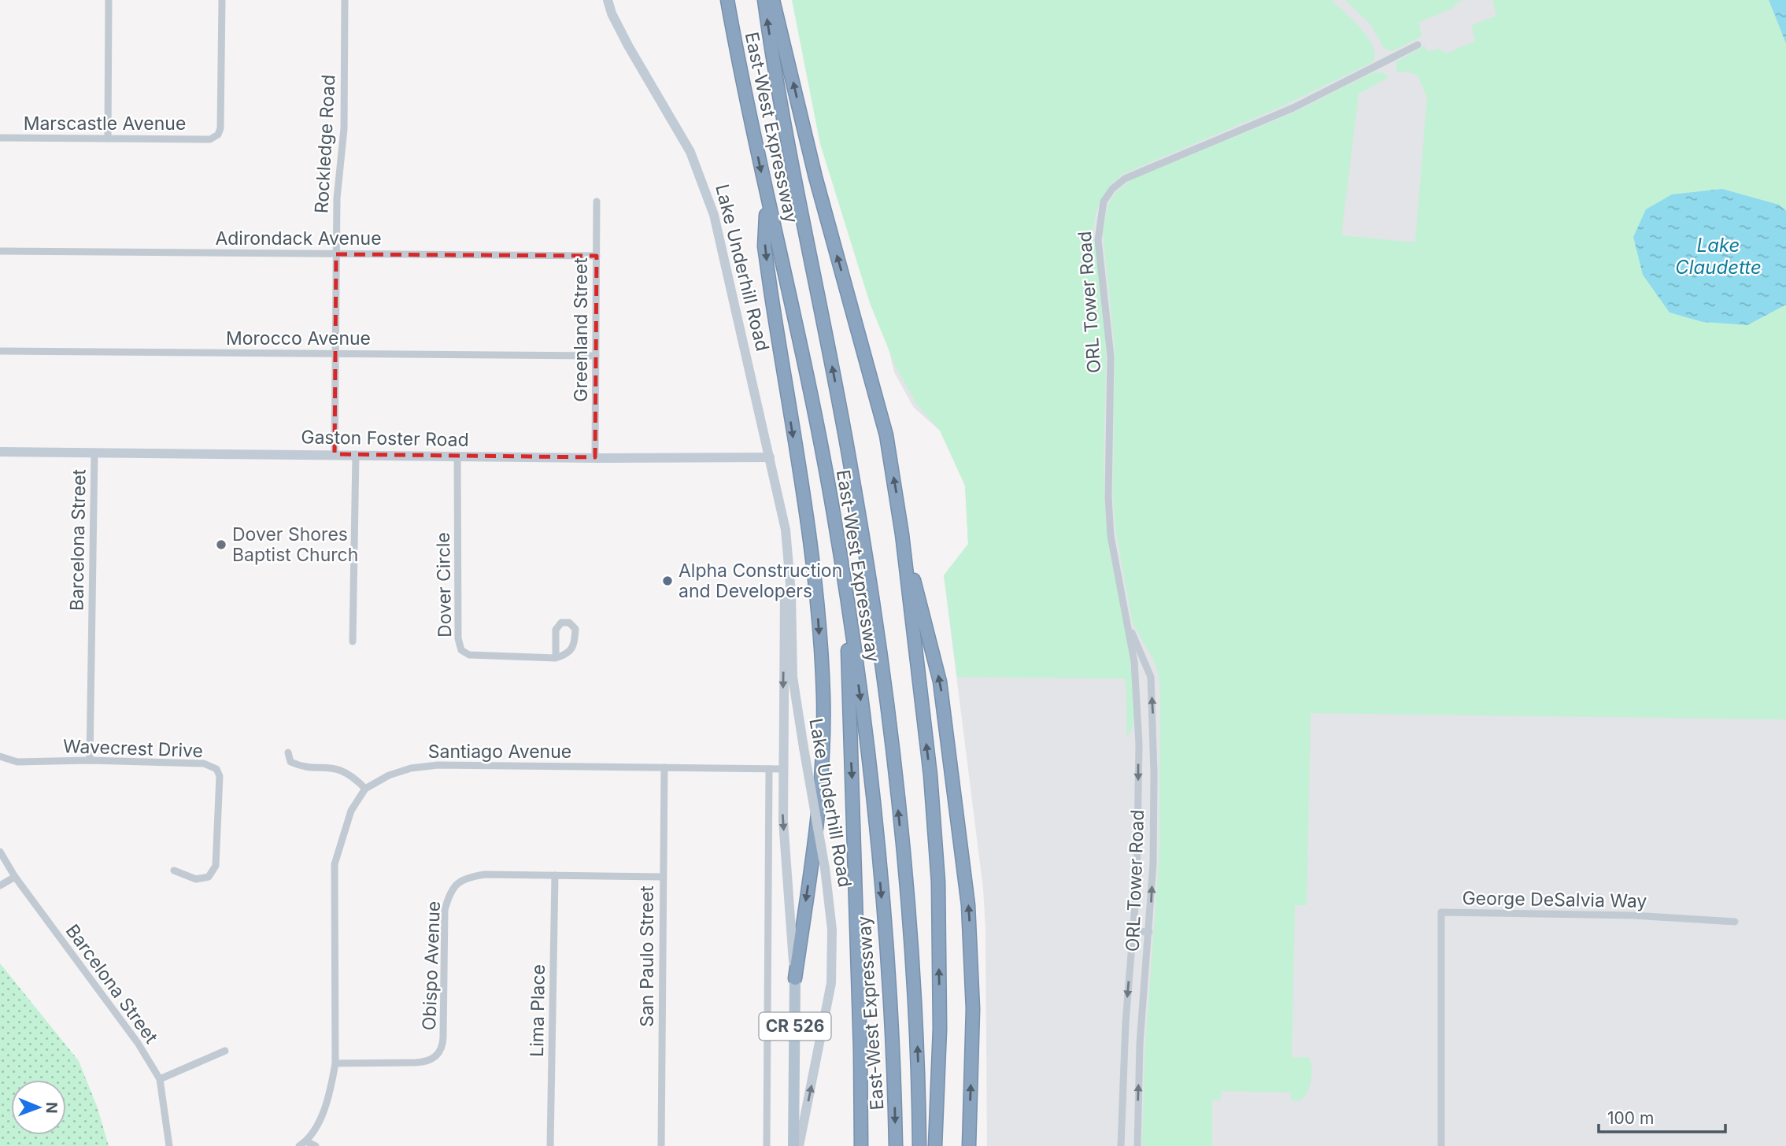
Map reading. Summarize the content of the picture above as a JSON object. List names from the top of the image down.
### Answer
{
  "streets": {
    "highway": ["East-West Expressway"],
    "main road": ["Lake Underhill Road", "Gaston Foster Road", "CR 526"],
    "street": [
      "Marscastle Avenue",
      "Rockledge Road",
      "Adirondack Avenue",
      "ORL Tower Road",
      "Greenland Street",
      "Morocco Avenue",
      "Barcelona Street",
      "Dover Circle",
      "Wavecrest Drive",
      "Santiago Avenue",
      "George DeSalvia Way",
      "San Paulo Street",
      "Obispo Avenue",
      "Lima Place"
    ]
  },
  "crossings": [
    ["Rockledge Road", "Adirondack Avenue"],
    ["Rockledge Road", "Morocco Avenue"],
    ["Rockledge Road", "Gaston Foster Road"],
    ["Adirondack Avenue", "Greenland Street"],
    ["Lake Underhill Road", "Gaston Foster Road"],
    ["Lake Underhill Road", "Santiago Avenue"],
    ["Greenland Street", "Morocco Avenue"],
    ["Greenland Street", "Gaston Foster Road"],
    ["Gaston Foster Road", "Barcelona Street"],
    ["Gaston Foster Road", "Dover Circle"],
    ["Barcelona Street", "Wavecrest Drive"],
    ["Santiago Avenue", "San Paulo Street"],
    ["San Paulo Street", "Obispo Avenue"],
    ["Obispo Avenue", "Lima Place"]
  ],
  "water": ["Lake Claudette"],
  "places": ["Dover Shores Baptist Church", "Alpha Construction and Developers"],
  "scale_bar": "100 m",
  "north": "right"
}
